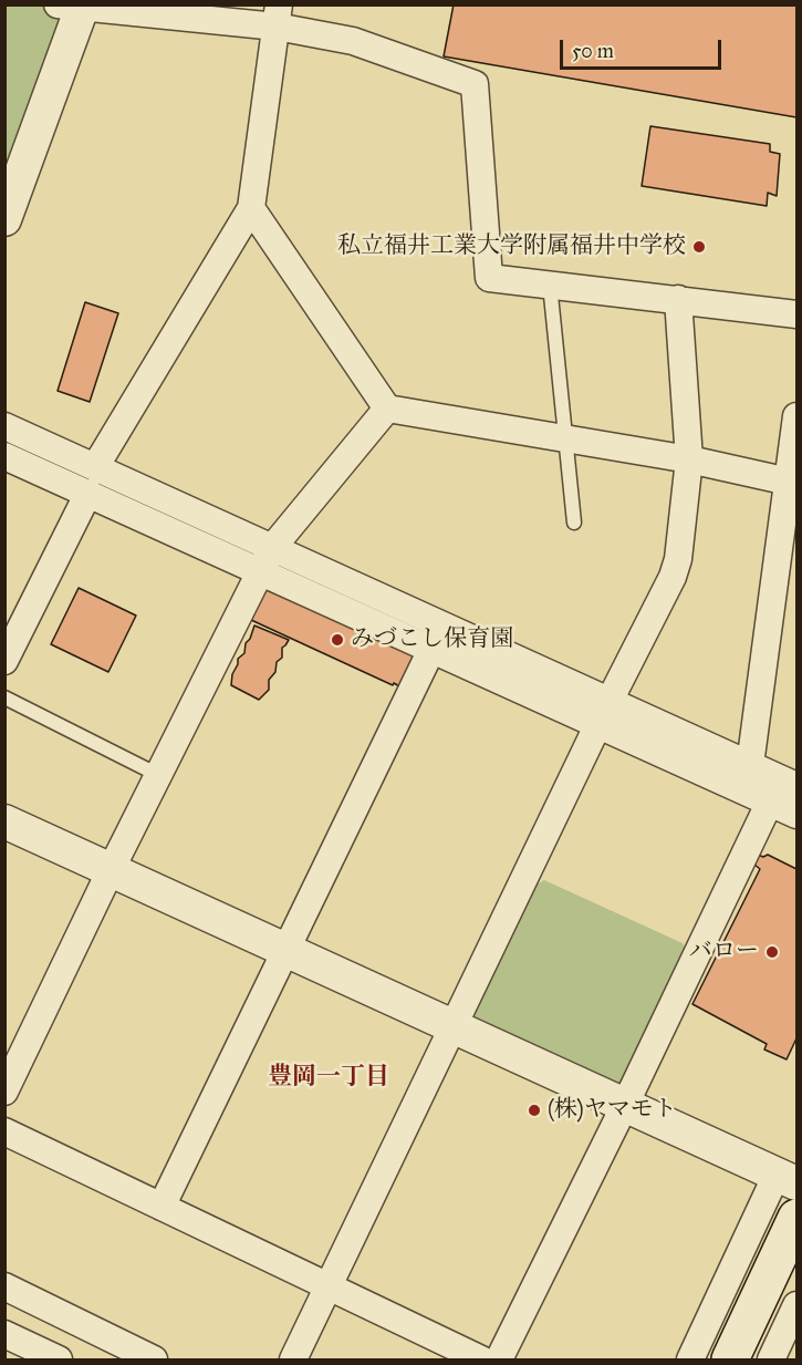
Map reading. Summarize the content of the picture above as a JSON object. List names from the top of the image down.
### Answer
{
  "districts": ["豊岡一丁目"],
  "places": [
    "私立福井工業大学附属福井中学校",
    "みづこし保育園",
    "バロー",
    "(株)ヤマモト"
  ],
  "scale_bar": "50 m"
}
